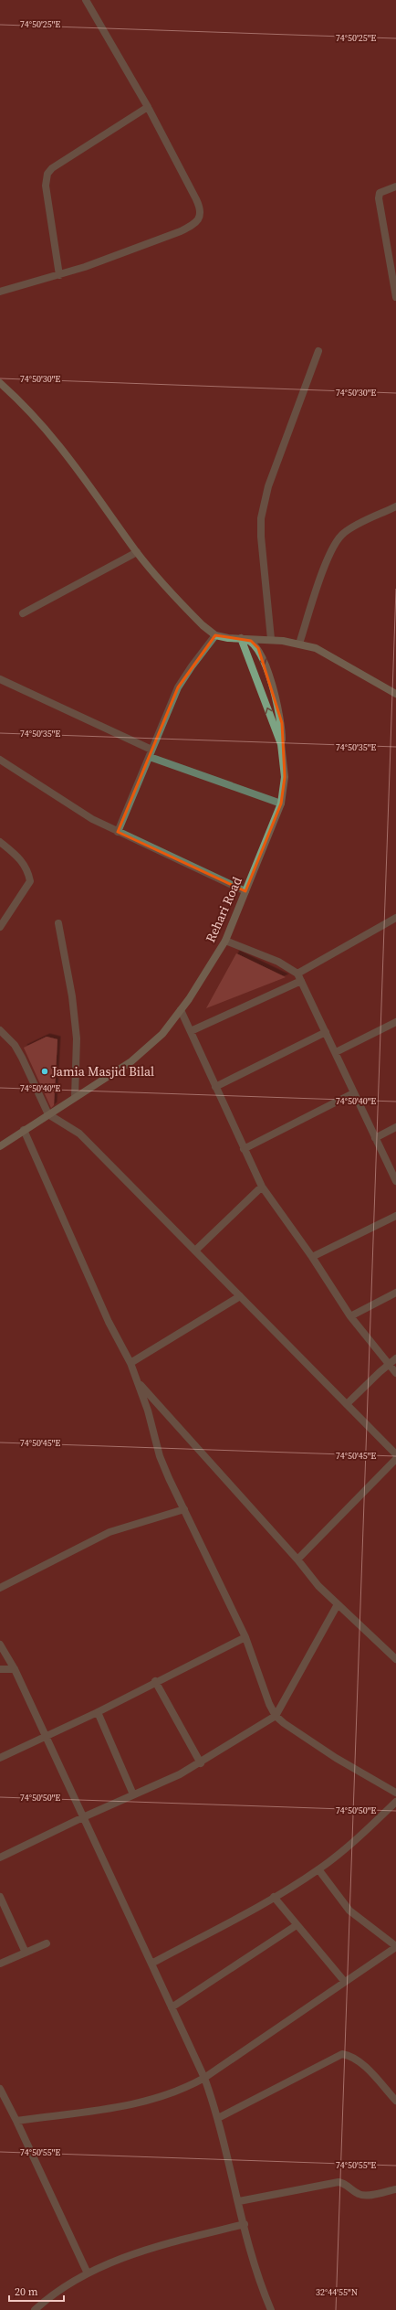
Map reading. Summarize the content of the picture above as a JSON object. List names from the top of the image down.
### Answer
{
  "streets": {
    "main road": ["Rehari Road"]
  },
  "places": ["Jamia Masjid Bilal"],
  "scale_bar": "20 m",
  "coordinates": [
    "74°50'25\"E",
    "74°50'30\"E",
    "74°50'35\"E",
    "74°50'40\"E",
    "74°50'45\"E",
    "74°50'50\"E",
    "74°50'55\"E",
    "32°44'55\"N"
  ]
}
